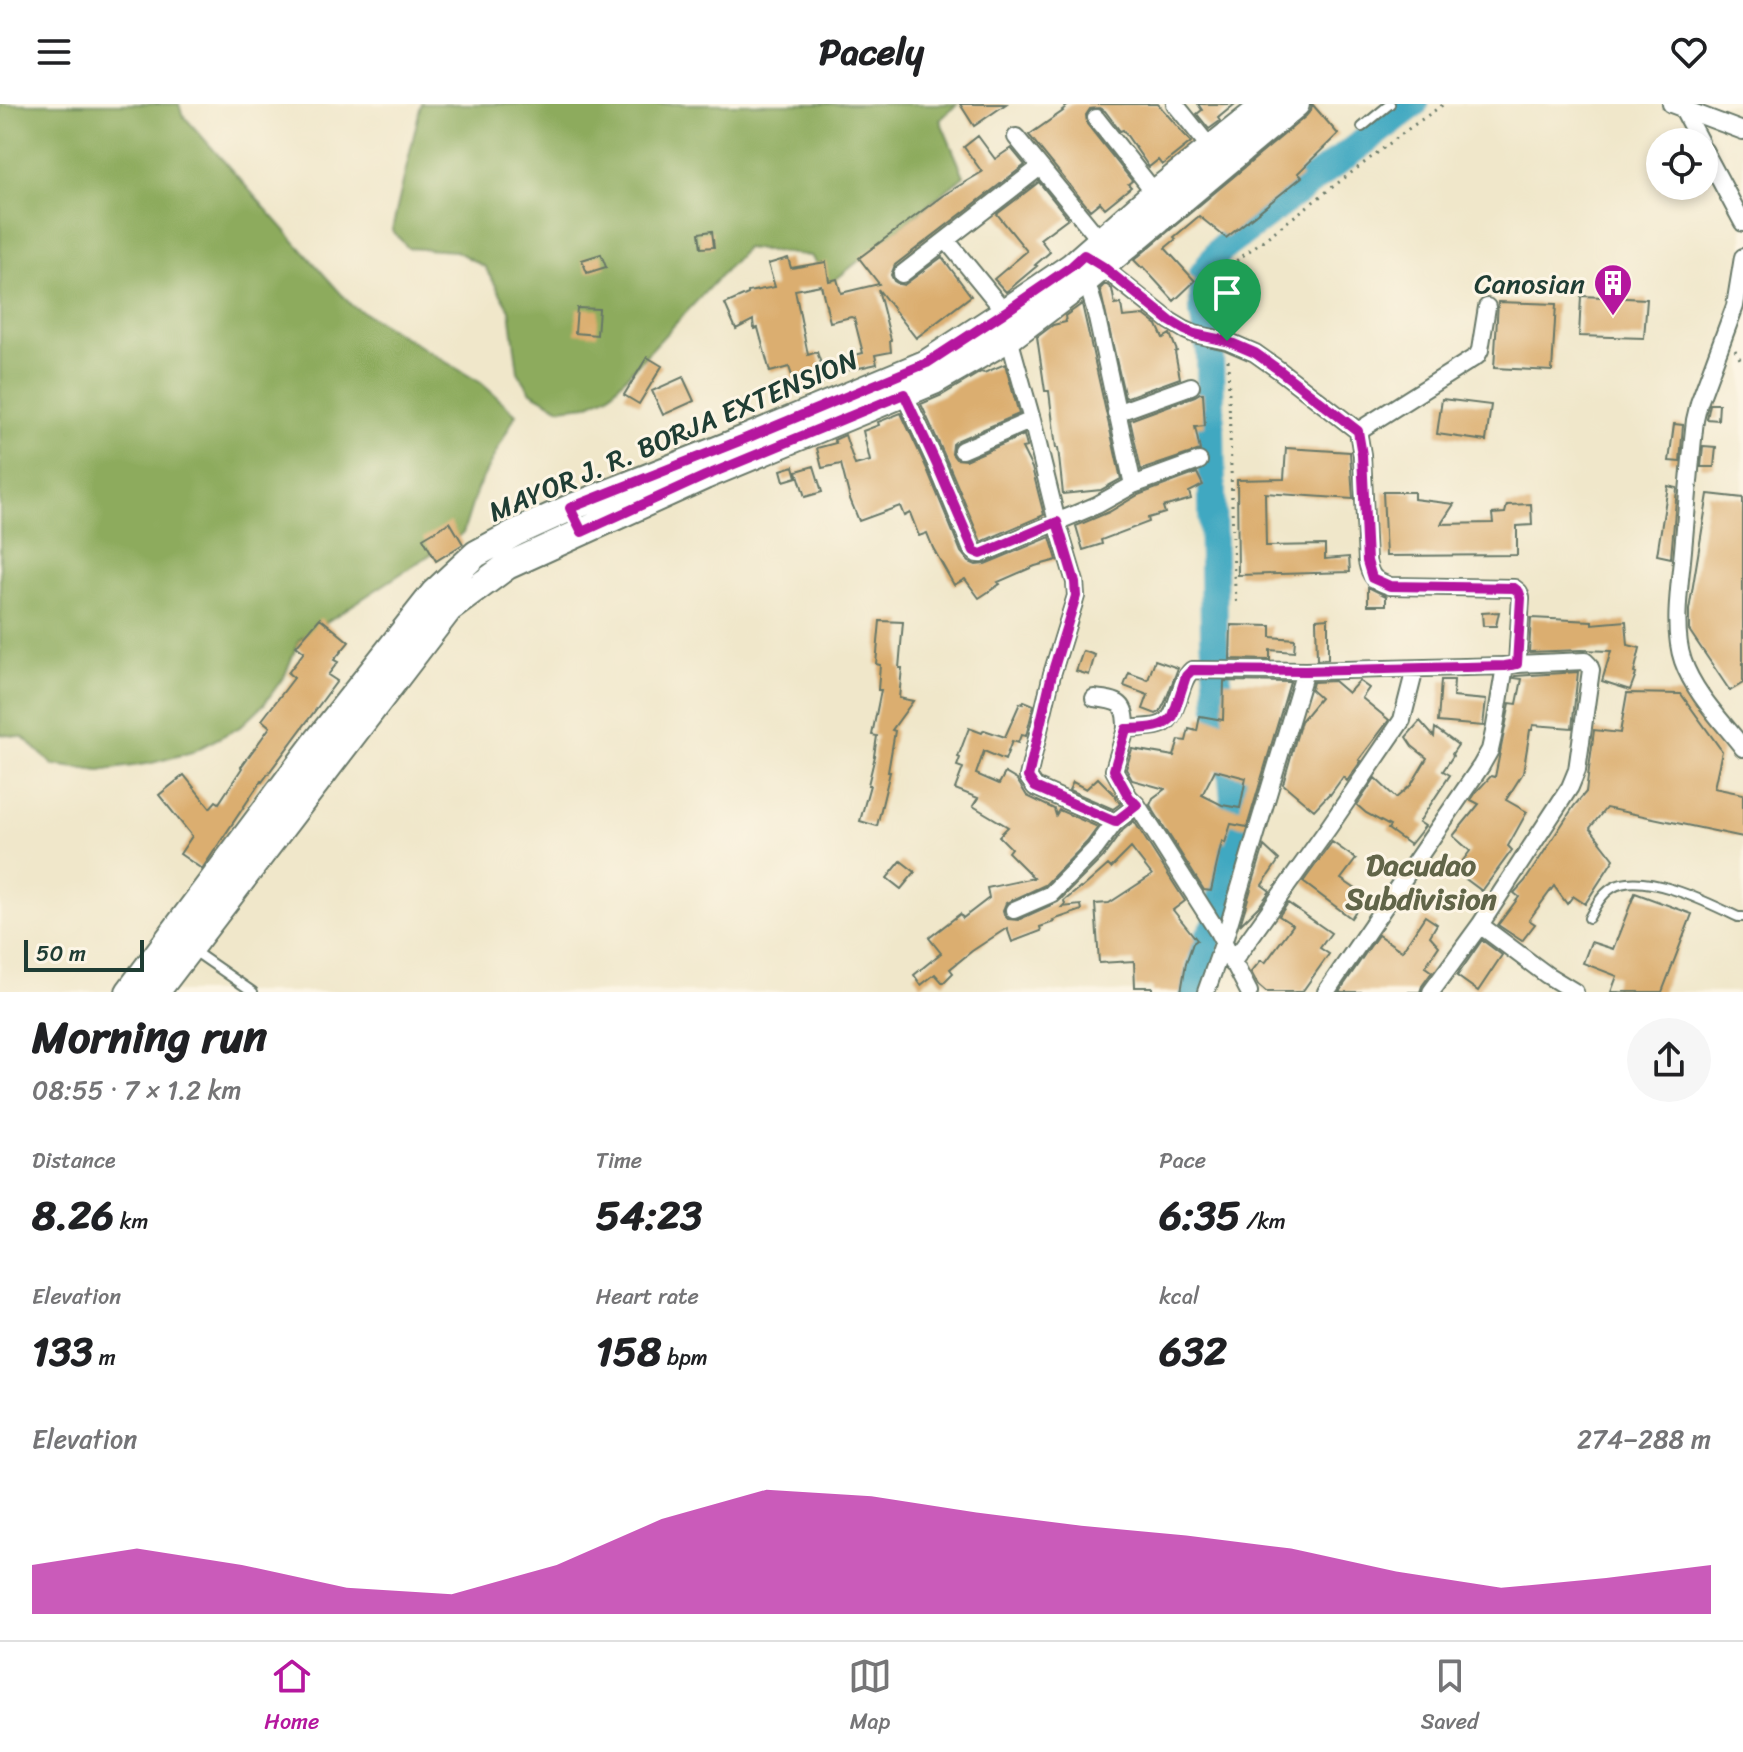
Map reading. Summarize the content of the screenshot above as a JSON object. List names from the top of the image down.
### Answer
{
  "streets": {
    "main road": ["MAYOR J. R. BORJA EXTENSION"]
  },
  "districts": ["Dacudao Subdivision"],
  "places": {
    "building": ["Canosian"]
  },
  "scale_bar": "50 m",
  "page": {
    "header": "Pacely",
    "scale": "50 m",
    "heading": ["Morning run", "08:55 · 7 × 1.2 km"],
    "stats": [
      ["Distance", "8.26 km"],
      ["Time", "54:23"],
      ["Pace", "6:35 /km"],
      ["Elevation", "133 m"],
      ["Heart rate", "158 bpm"],
      ["kcal", "632"]
    ],
    "chart": ["Elevation", "274–288 m"],
    "tabs": ["Home", "Map", "Saved"]
  }
}
